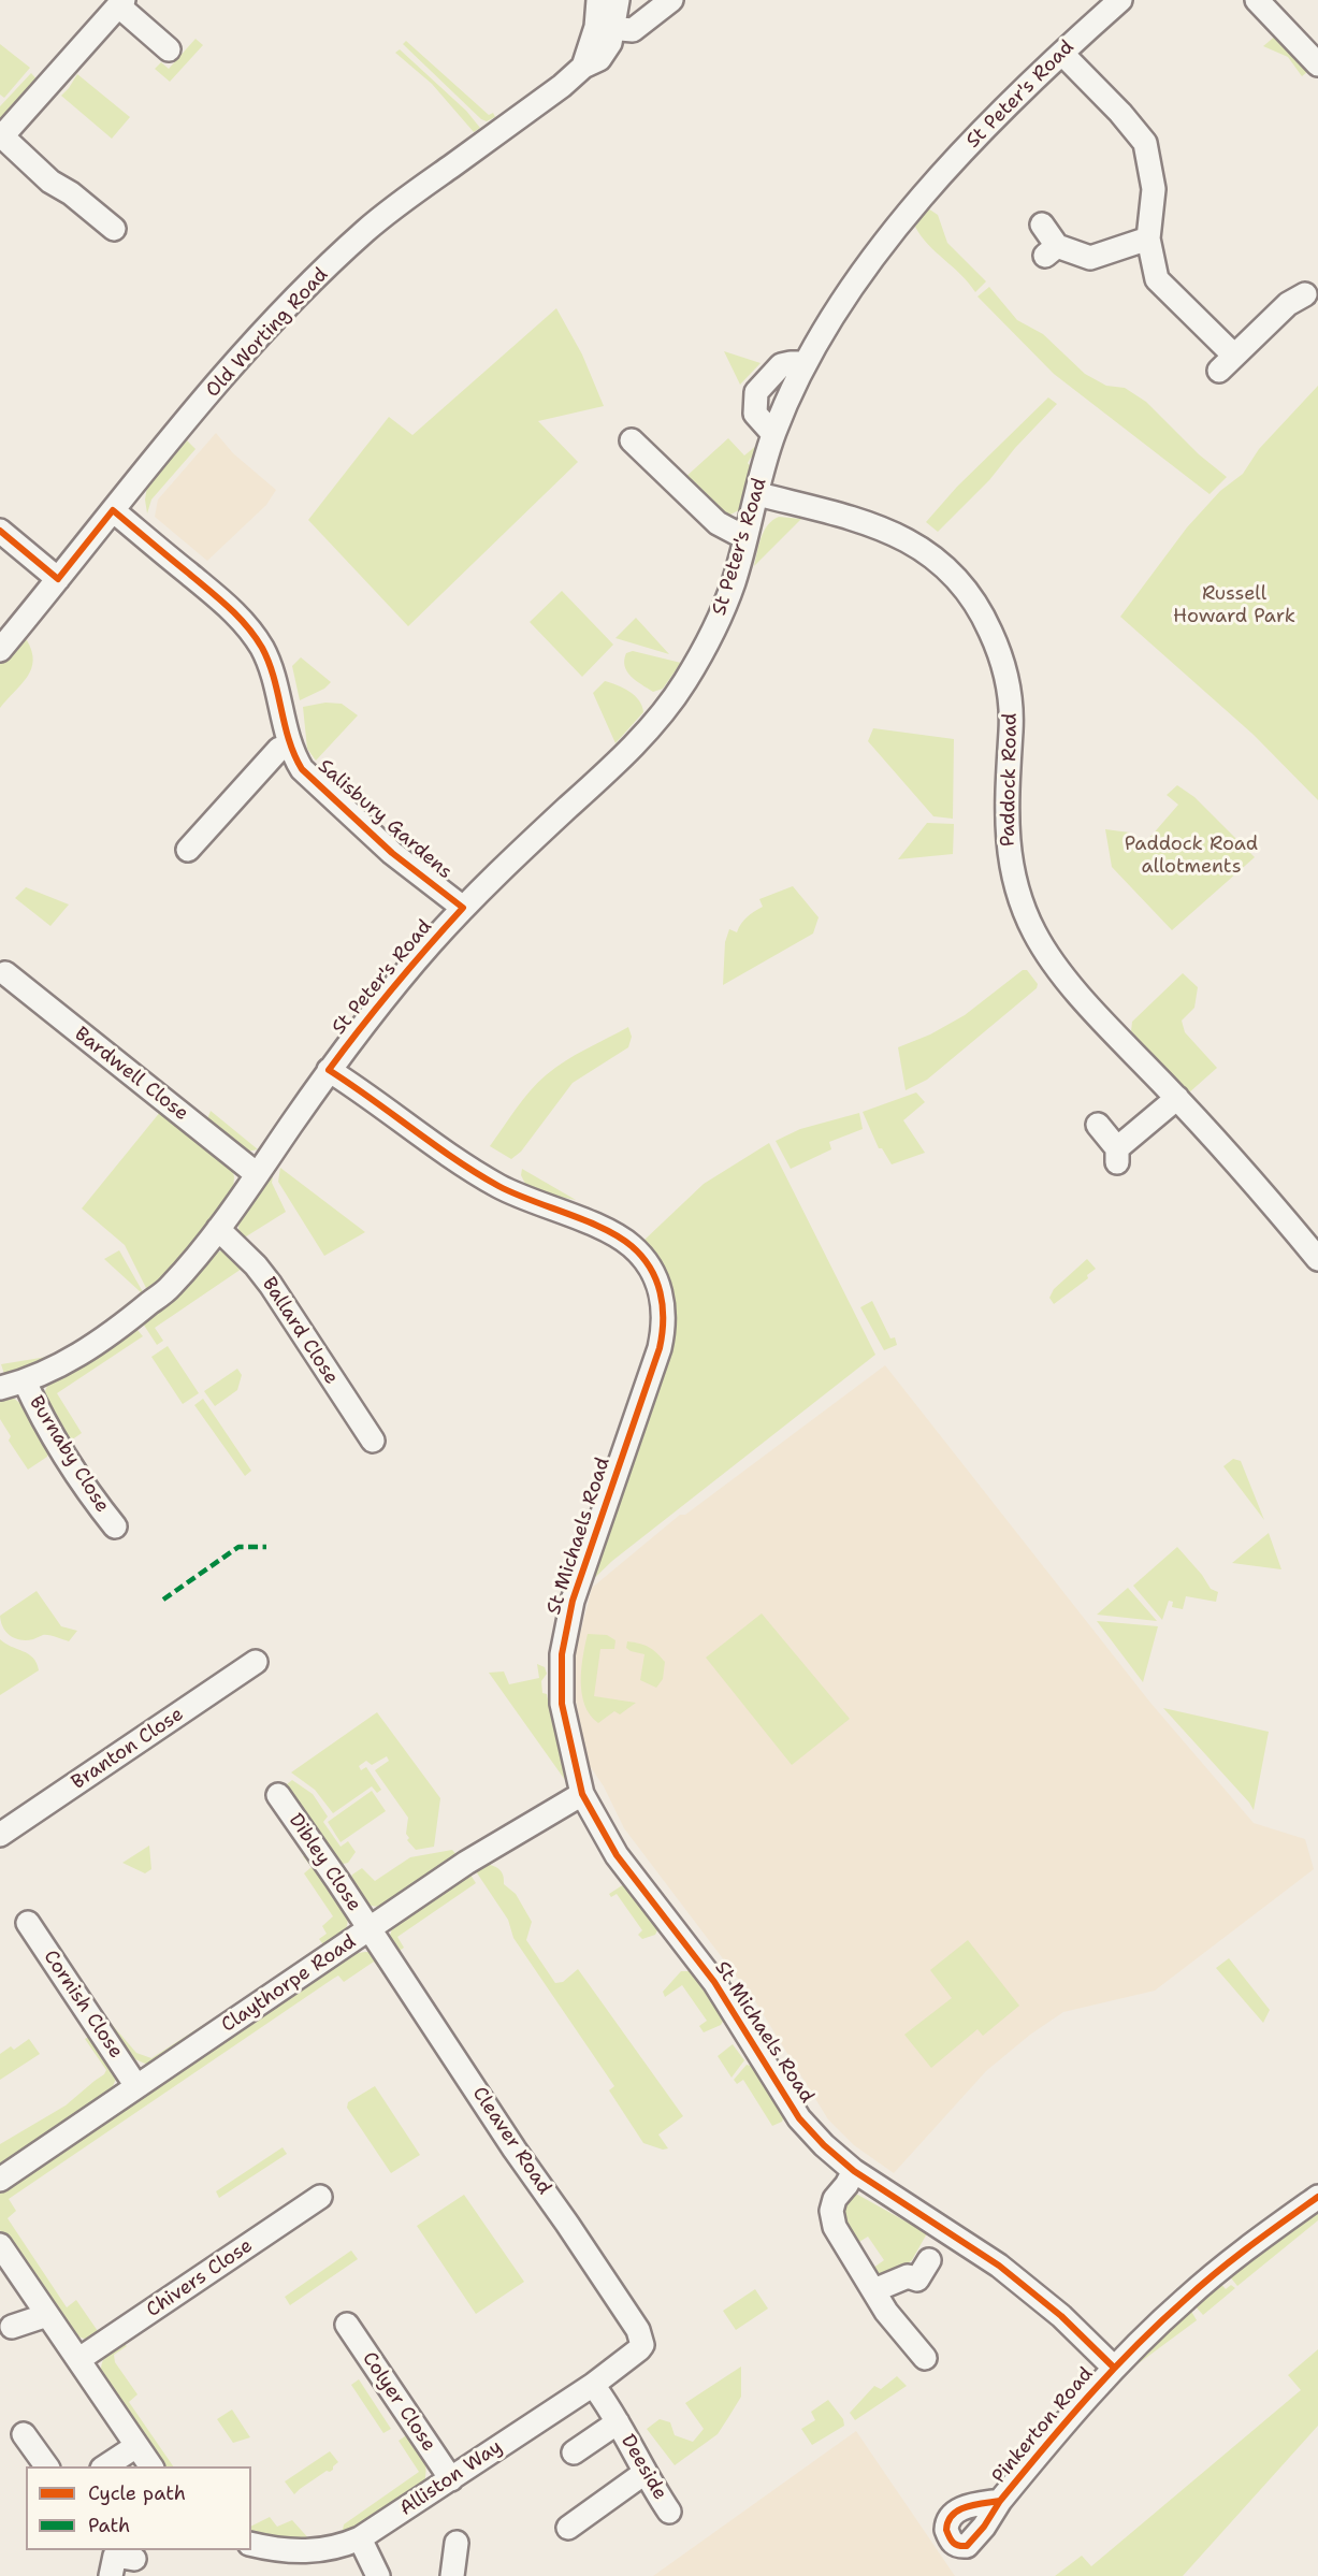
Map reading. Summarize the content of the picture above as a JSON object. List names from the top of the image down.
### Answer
{
  "streets": {
    "street": [
      "St Peter's Road",
      "Old Worting Road",
      "Paddock Road",
      "Salisbury Gardens",
      "Bardwell Close",
      "Ballard Close",
      "Burnaby Close",
      "St Michaels Road",
      "Branton Close",
      "Dibley Close",
      "Claythorpe Road",
      "Cornish Close",
      "Cleaver Road",
      "Chivers Close",
      "Colyer Close",
      "Pinkerton Road",
      "Deeside",
      "Alliston Way"
    ]
  },
  "crossings": [
    ["St Peter's Road", "Paddock Road"],
    ["St Peter's Road", "Salisbury Gardens"],
    ["St Peter's Road", "Bardwell Close"],
    ["St Peter's Road", "Ballard Close"],
    ["St Peter's Road", "Burnaby Close"],
    ["St Peter's Road", "St Michaels Road"],
    ["Old Worting Road", "Salisbury Gardens"],
    ["St Michaels Road", "Claythorpe Road"],
    ["St Michaels Road", "Pinkerton Road"],
    ["Dibley Close", "Claythorpe Road"],
    ["Dibley Close", "Cleaver Road"],
    ["Claythorpe Road", "Cornish Close"],
    ["Claythorpe Road", "Cleaver Road"],
    ["Cleaver Road", "Alliston Way"],
    ["Colyer Close", "Alliston Way"],
    ["Deeside", "Alliston Way"]
  ],
  "parks": ["Russell Howard Park", "Paddock Road allotments"],
  "legend": ["Cycle path", "Path"]
}
